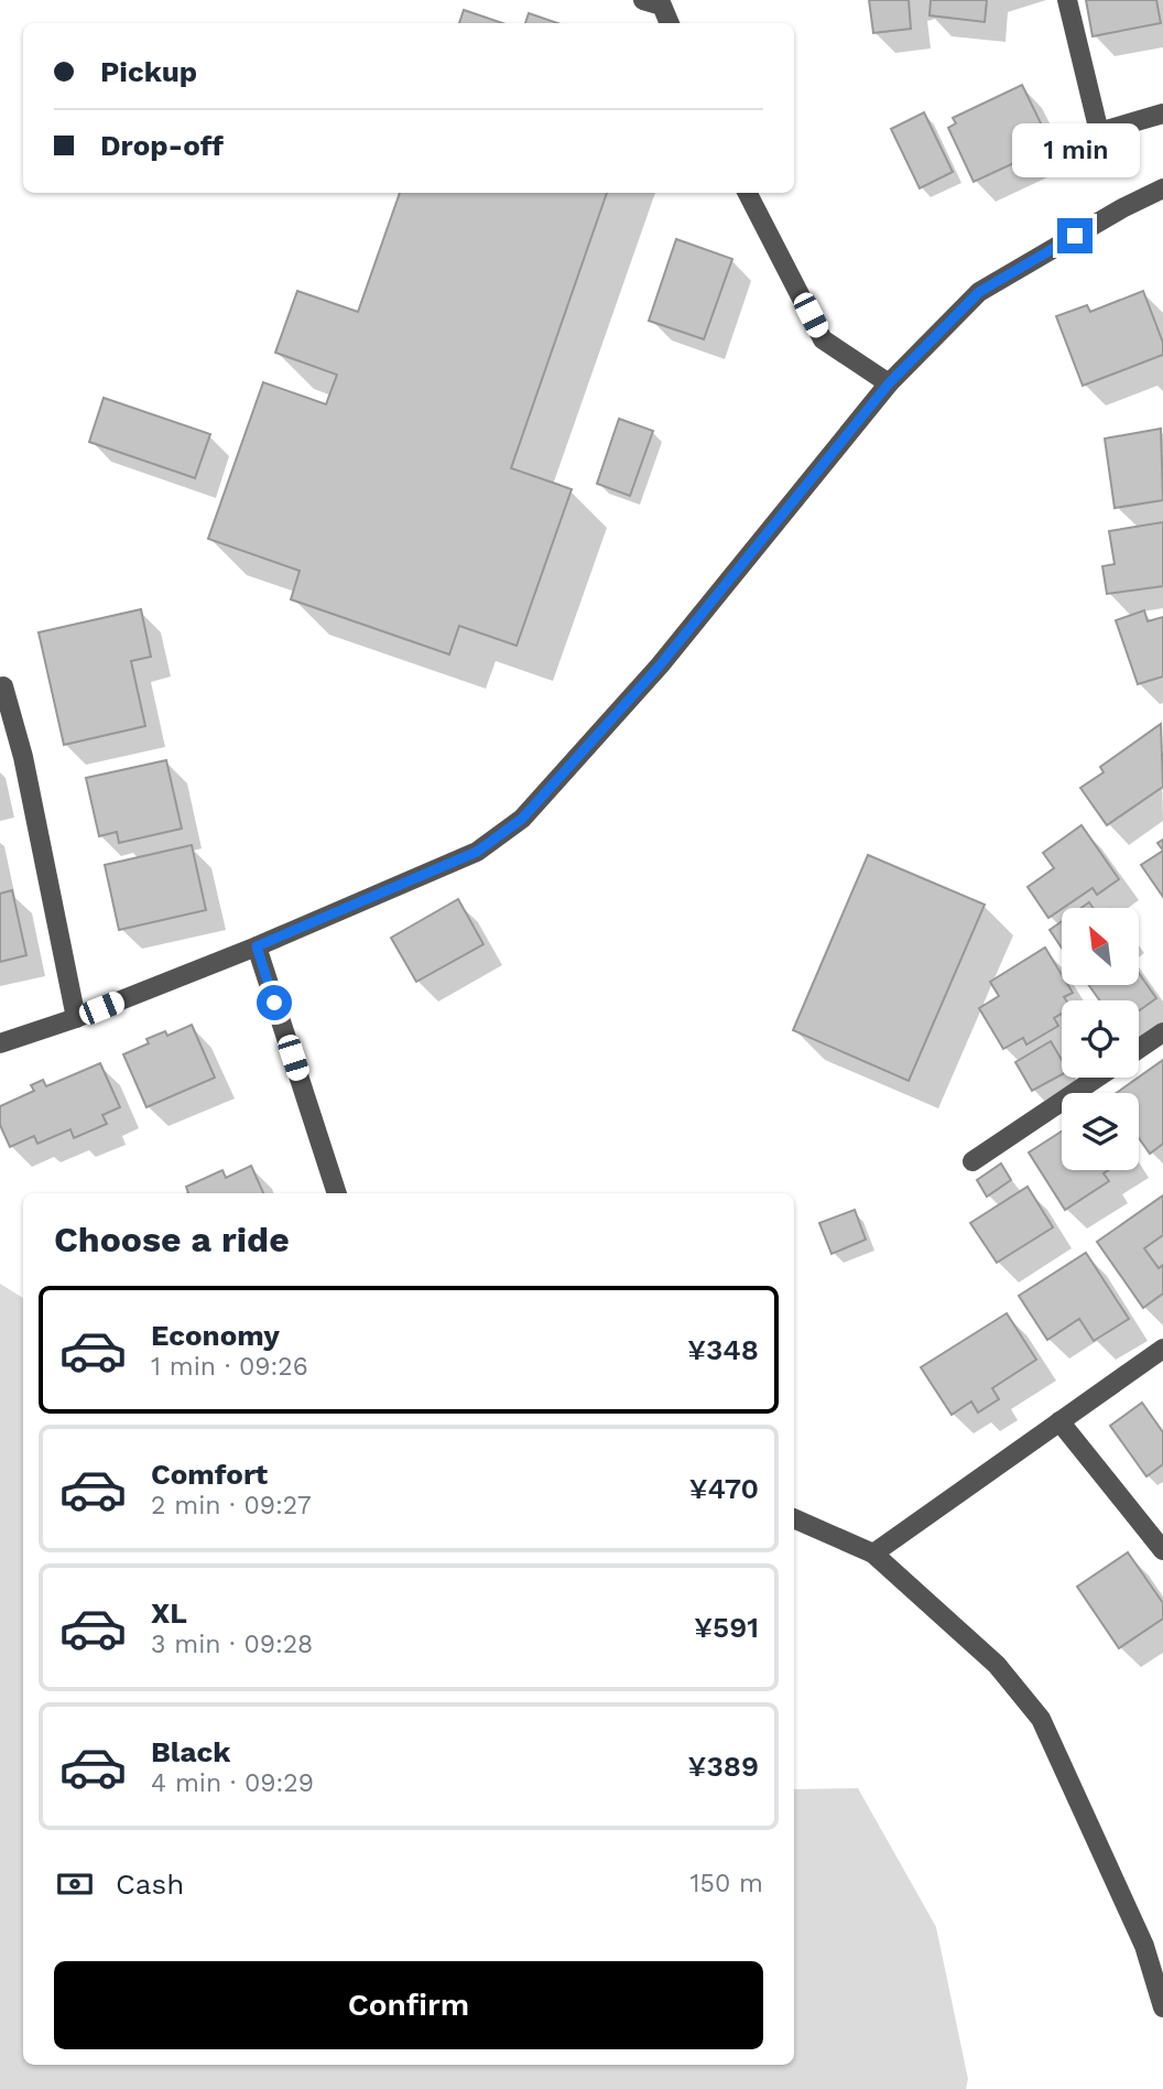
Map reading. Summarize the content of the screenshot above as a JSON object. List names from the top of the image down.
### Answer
{
  "north": "top left",
  "page": {
    "banner": ["Pickup", "Drop-off"],
    "bubble": "1 min",
    "heading": "Choose a ride",
    "list": [
      {
        "name": "Economy",
        "note": "1 min · 09:26",
        "value": "¥348"
      },
      {
        "name": "Comfort",
        "note": "2 min · 09:27",
        "value": "¥470"
      },
      {
        "name": "XL",
        "note": "3 min · 09:28",
        "value": "¥591"
      },
      {
        "name": "Black",
        "note": "4 min · 09:29",
        "value": "¥389"
      }
    ],
    "pay": ["Cash", "150 m"],
    "buttons": "Confirm"
  }
}
